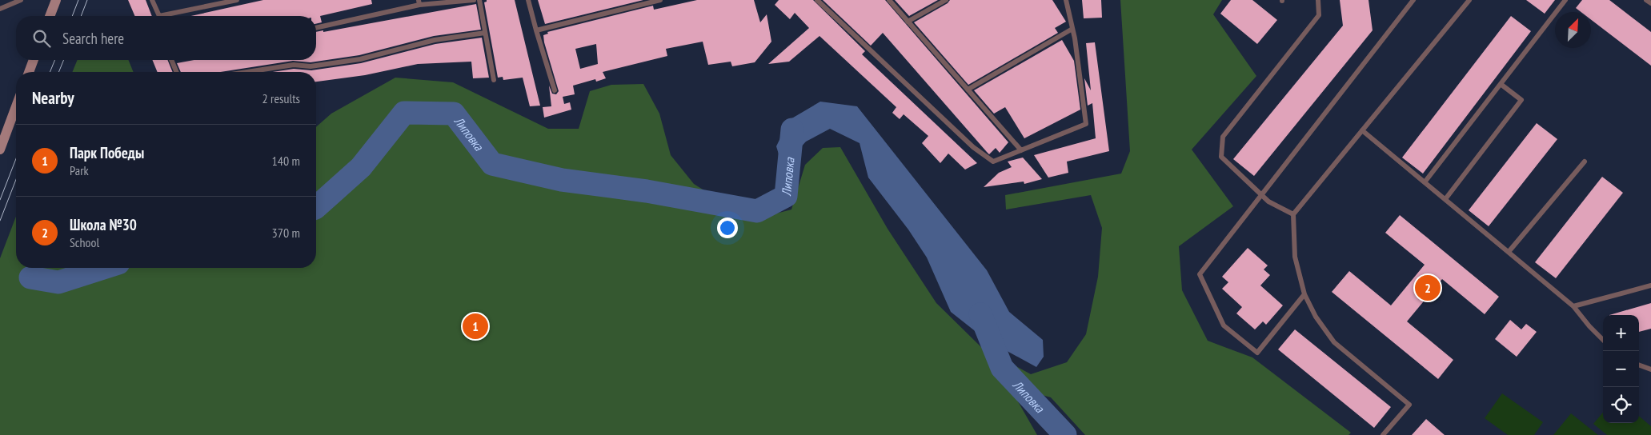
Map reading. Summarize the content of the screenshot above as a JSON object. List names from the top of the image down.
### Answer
{
  "water": ["Липовка"],
  "north": "top right",
  "page": {
    "search": "Search here",
    "heading": ["Nearby", "2 results"],
    "list": [
      {
        "mark": "1",
        "name": "Парк Победы",
        "note": "Park",
        "value": "140 m"
      },
      {
        "mark": "2",
        "name": "Школа №30",
        "note": "School",
        "value": "370 m"
      }
    ],
    "pins": ["2", "1"],
    "map_buttons": ["+", "−"]
  }
}
